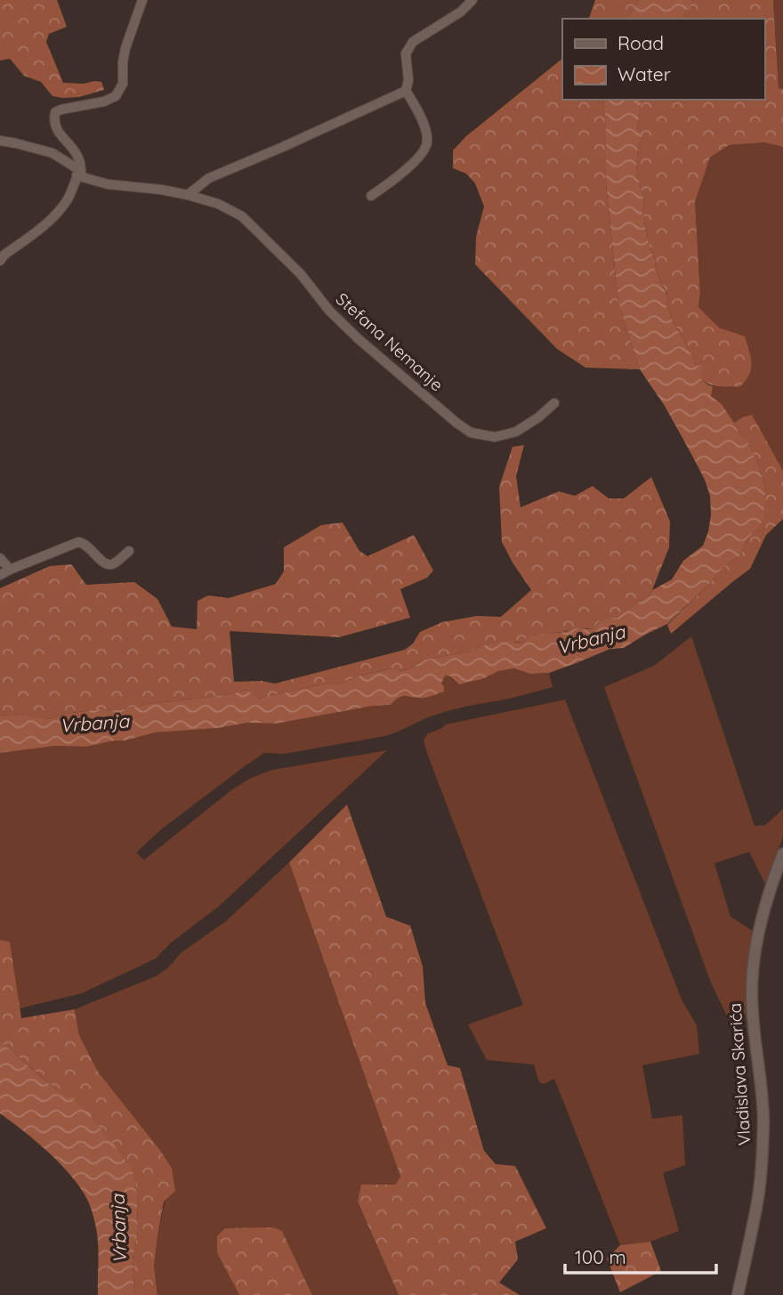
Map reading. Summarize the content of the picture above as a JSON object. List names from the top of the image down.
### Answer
{
  "streets": {
    "street": ["Stefana Nemanje", "Vladislava Skarića"]
  },
  "water": ["Vrbanja"],
  "legend": ["Road", "Water"],
  "scale_bar": "100 m"
}
